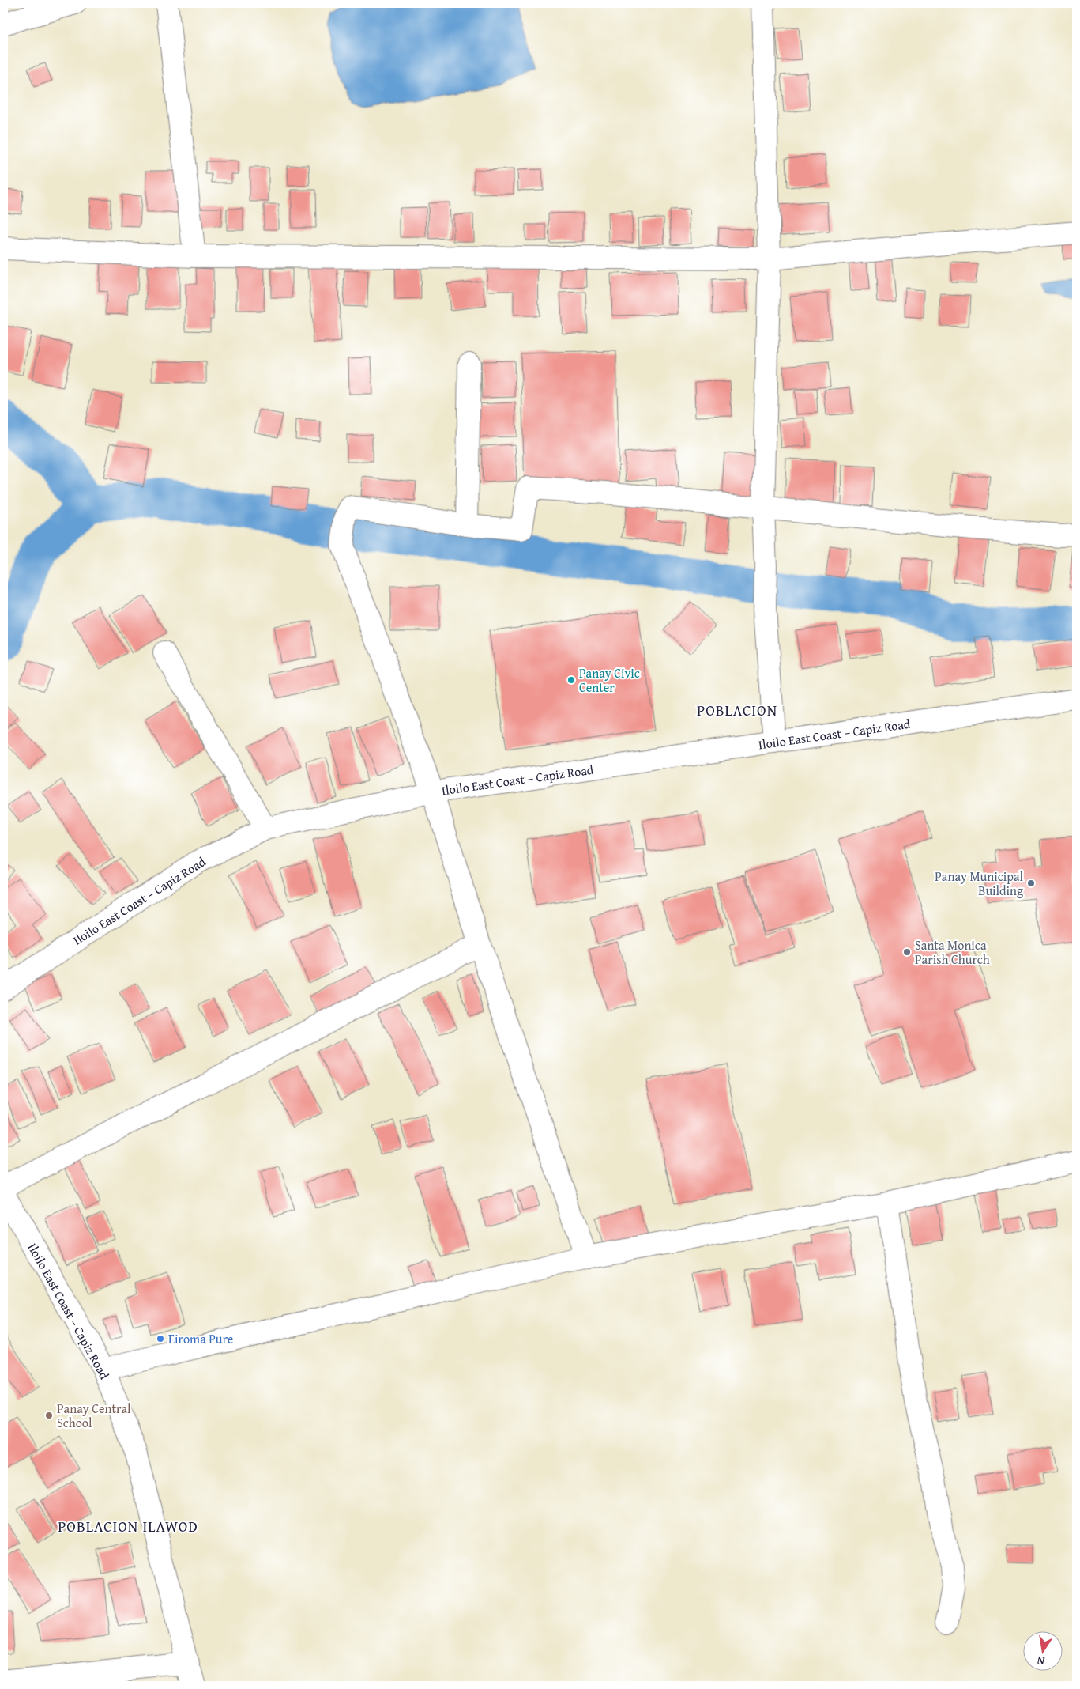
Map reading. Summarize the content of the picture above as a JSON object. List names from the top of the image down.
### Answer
{
  "streets": {
    "street": ["Iloilo East Coast – Capiz Road"]
  },
  "districts": ["POBLACION", "POBLACION ILAWOD"],
  "places": [
    "Panay Civic Center",
    "Panay Municipal Building",
    "Santa Monica Parish Church",
    "Eiroma Pure",
    "Panay Central School"
  ],
  "north": "bottom"
}
